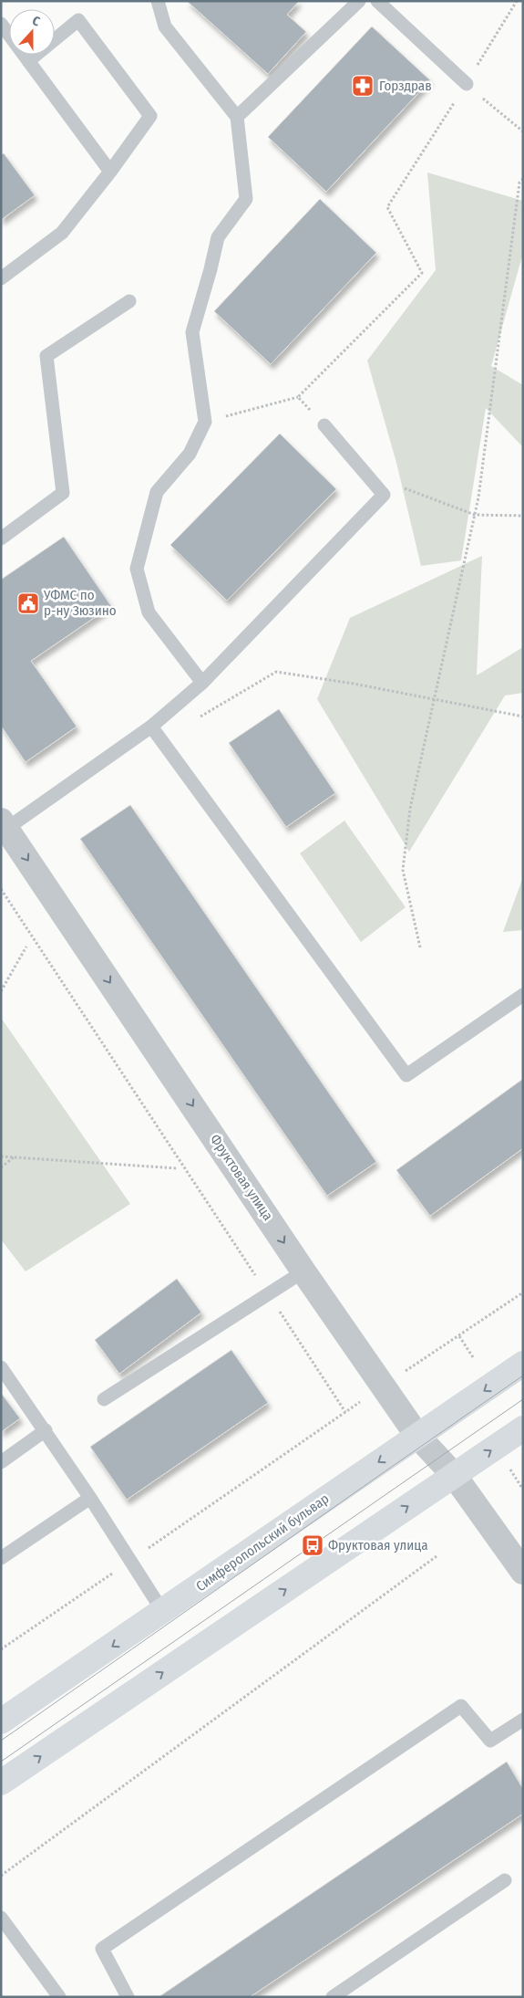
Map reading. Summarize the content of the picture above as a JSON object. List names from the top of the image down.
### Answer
{
  "streets": {
    "main road": ["Симферопольский бульвар"],
    "street": ["Фруктовая улица"]
  },
  "crossings": [
    ["Фруктовая улица", "Симферопольский бульвар"]
  ],
  "one_way": ["Фруктовая улица"],
  "places": {
    "pharmacy": ["Горздрав"],
    "public building": ["УФМС по р-ну Зюзино"],
    "bus stop": ["Фруктовая улица"]
  },
  "north": "top"
}
